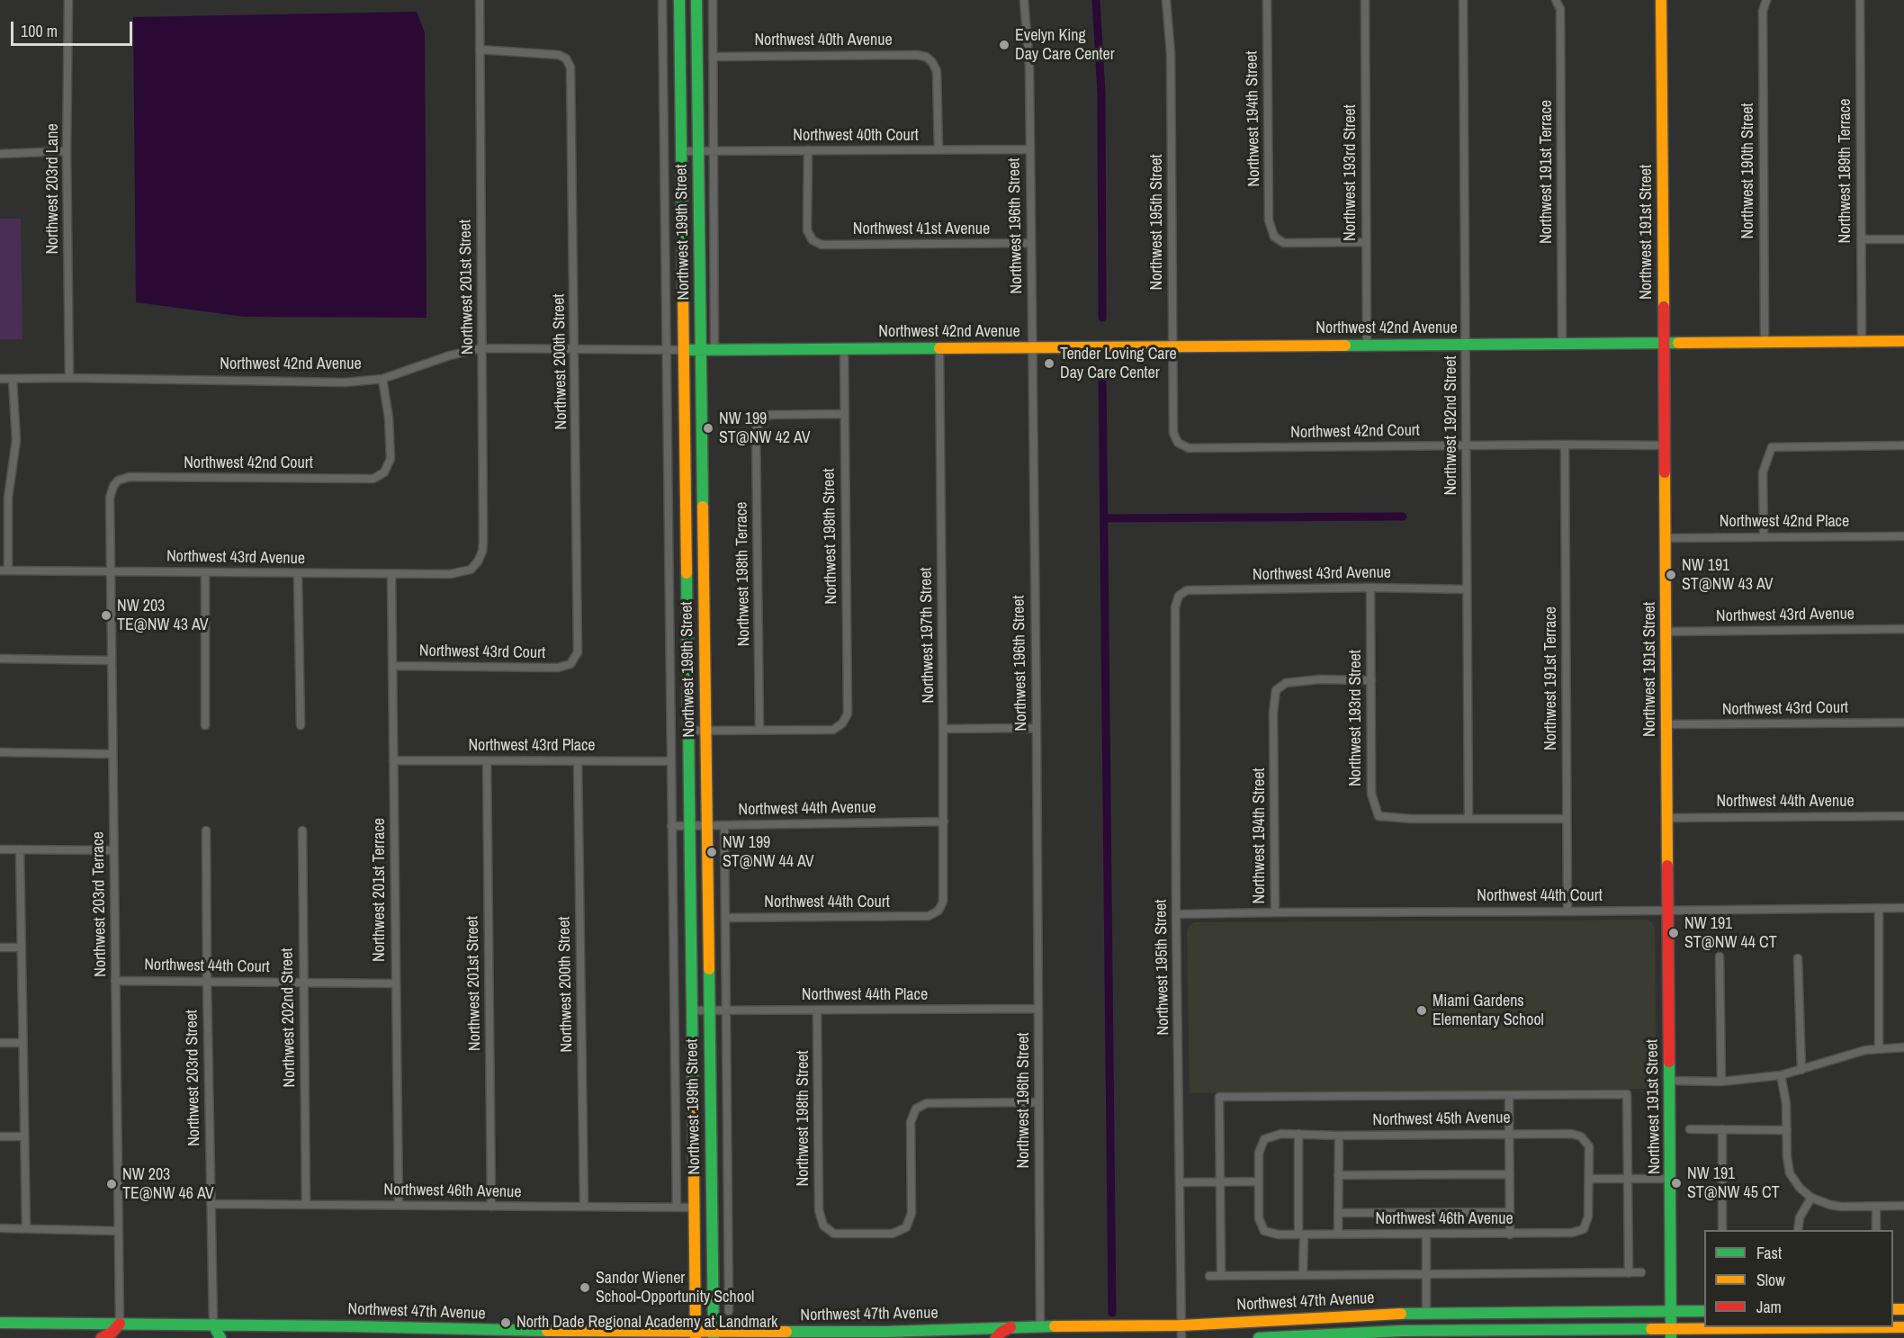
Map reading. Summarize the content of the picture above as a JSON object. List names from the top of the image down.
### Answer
{
  "streets": {
    "main road": [
      "Northwest 199th Street",
      "Northwest 191st Street",
      "Northwest 42nd Avenue",
      "Northwest 47th Avenue"
    ],
    "street": [
      "Northwest 40th Avenue",
      "Northwest 194th Street",
      "Northwest 40th Court",
      "Northwest 190th Street",
      "Northwest 189th Terrace",
      "Northwest 191st Terrace",
      "Northwest 193rd Street",
      "Northwest 203rd Lane",
      "Northwest 195th Street",
      "Northwest 196th Street",
      "Northwest 41st Avenue",
      "Northwest 201st Street",
      "Northwest 200th Street",
      "Northwest 192nd Street",
      "Northwest 42nd Court",
      "Northwest 42nd Place",
      "Northwest 198th Street",
      "Northwest 43rd Avenue",
      "Northwest 198th Terrace",
      "Northwest 197th Street",
      "Northwest 43rd Court",
      "Northwest 43rd Place",
      "Northwest 44th Avenue",
      "Northwest 201st Terrace",
      "Northwest 44th Court",
      "Northwest 203rd Terrace",
      "Northwest 44th Place",
      "Northwest 202nd Street",
      "Northwest 203rd Street",
      "Northwest 45th Avenue",
      "Northwest 46th Avenue"
    ]
  },
  "crossings": [
    ["Northwest 40th Avenue", "Northwest 40th Court"],
    ["Northwest 194th Street", "Northwest 193rd Street"],
    ["Northwest 194th Street", "Northwest 44th Court"],
    ["Northwest 40th Court", "Northwest 196th Street"],
    ["Northwest 40th Court", "Northwest 41st Avenue"],
    ["Northwest 40th Court", "Northwest 199th Street"],
    ["Northwest 190th Street", "Northwest 42nd Avenue"],
    ["Northwest 189th Terrace", "Northwest 42nd Avenue"],
    ["Northwest 191st Terrace", "Northwest 42nd Avenue"],
    ["Northwest 191st Terrace", "Northwest 42nd Court"],
    ["Northwest 191st Terrace", "Northwest 44th Court"],
    ["Northwest 193rd Street", "Northwest 42nd Avenue"],
    ["Northwest 193rd Street", "Northwest 192nd Street"],
    ["Northwest 193rd Street", "Northwest 43rd Avenue"],
    ["Northwest 203rd Lane", "Northwest 42nd Avenue"],
    ["Northwest 195th Street", "Northwest 42nd Avenue"],
    ["Northwest 195th Street", "Northwest 42nd Court"],
    ["Northwest 195th Street", "Northwest 43rd Avenue"],
    ["Northwest 195th Street", "Northwest 44th Court"],
    ["Northwest 195th Street", "Northwest 47th Avenue"],
    ["Northwest 196th Street", "Northwest 41st Avenue"],
    ["Northwest 196th Street", "Northwest 42nd Avenue"],
    ["Northwest 196th Street", "Northwest 198th Street"],
    ["Northwest 196th Street", "Northwest 44th Place"],
    ["Northwest 196th Street", "Northwest 47th Avenue"],
    ["Northwest 199th Street", "Northwest 42nd Avenue"],
    ["Northwest 199th Street", "Northwest 44th Avenue"],
    ["Northwest 199th Street", "Northwest 44th Place"],
    ["Northwest 199th Street", "Northwest 46th Avenue"],
    ["Northwest 199th Street", "Northwest 47th Avenue"],
    ["Northwest 191st Street", "Northwest 42nd Avenue"],
    ["Northwest 191st Street", "Northwest 42nd Court"],
    ["Northwest 191st Street", "Northwest 42nd Place"],
    ["Northwest 191st Street", "Northwest 43rd Avenue"],
    ["Northwest 191st Street", "Northwest 43rd Court"],
    ["Northwest 191st Street", "Northwest 44th Avenue"],
    ["Northwest 191st Street", "Northwest 44th Court"],
    ["Northwest 191st Street", "Northwest 47th Avenue"],
    ["Northwest 201st Street", "Northwest 42nd Avenue"],
    ["Northwest 201st Street", "Northwest 200th Street"],
    ["Northwest 201st Street", "Northwest 43rd Avenue"],
    ["Northwest 201st Street", "Northwest 43rd Place"],
    ["Northwest 201st Street", "Northwest 46th Avenue"],
    ["Northwest 42nd Avenue", "Northwest 200th Street"],
    ["Northwest 42nd Avenue", "Northwest 192nd Street"],
    ["Northwest 42nd Avenue", "Northwest 42nd Court"],
    ["Northwest 42nd Avenue", "Northwest 198th Street"],
    ["Northwest 42nd Avenue", "Northwest 197th Street"],
    ["Northwest 200th Street", "Northwest 43rd Court"],
    ["Northwest 200th Street", "Northwest 43rd Place"],
    ["Northwest 200th Street", "Northwest 46th Avenue"],
    ["Northwest 192nd Street", "Northwest 42nd Court"],
    ["Northwest 192nd Street", "Northwest 43rd Avenue"],
    ["Northwest 42nd Court", "Northwest 203rd Terrace"],
    ["Northwest 198th Street", "Northwest 198th Terrace"],
    ["Northwest 198th Street", "Northwest 44th Place"],
    ["Northwest 43rd Avenue", "Northwest 201st Terrace"],
    ["Northwest 43rd Avenue", "Northwest 203rd Terrace"],
    ["Northwest 197th Street", "Northwest 44th Avenue"],
    ["Northwest 197th Street", "Northwest 44th Court"],
    ["Northwest 43rd Court", "Northwest 201st Terrace"],
    ["Northwest 43rd Place", "Northwest 201st Terrace"],
    ["Northwest 201st Terrace", "Northwest 44th Court"],
    ["Northwest 201st Terrace", "Northwest 46th Avenue"],
    ["Northwest 44th Court", "Northwest 203rd Terrace"],
    ["Northwest 44th Court", "Northwest 202nd Street"],
    ["Northwest 44th Court", "Northwest 203rd Street"],
    ["Northwest 203rd Terrace", "Northwest 47th Avenue"],
    ["Northwest 202nd Street", "Northwest 46th Avenue"],
    ["Northwest 203rd Street", "Northwest 46th Avenue"],
    ["Northwest 203rd Street", "Northwest 47th Avenue"],
    ["Northwest 45th Avenue", "Northwest 46th Avenue"]
  ],
  "places": [
    "Evelyn King Day Care Center",
    "Tender Loving Care Day Care Center",
    "NW 199 ST@NW 42 AV",
    "NW 191 ST@NW 43 AV",
    "NW 203 TE@NW 43 AV",
    "NW 199 ST@NW 44 AV",
    "NW 191 ST@NW 44 CT",
    "Miami Gardens Elementary School",
    "NW 191 ST@NW 45 CT",
    "NW 203 TE@NW 46 AV",
    "Sandor Wiener School-Opportunity School",
    "North Dade Regional Academy at Landmark"
  ],
  "legend": ["Fast", "Slow", "Jam"],
  "scale_bar": "100 m"
}
